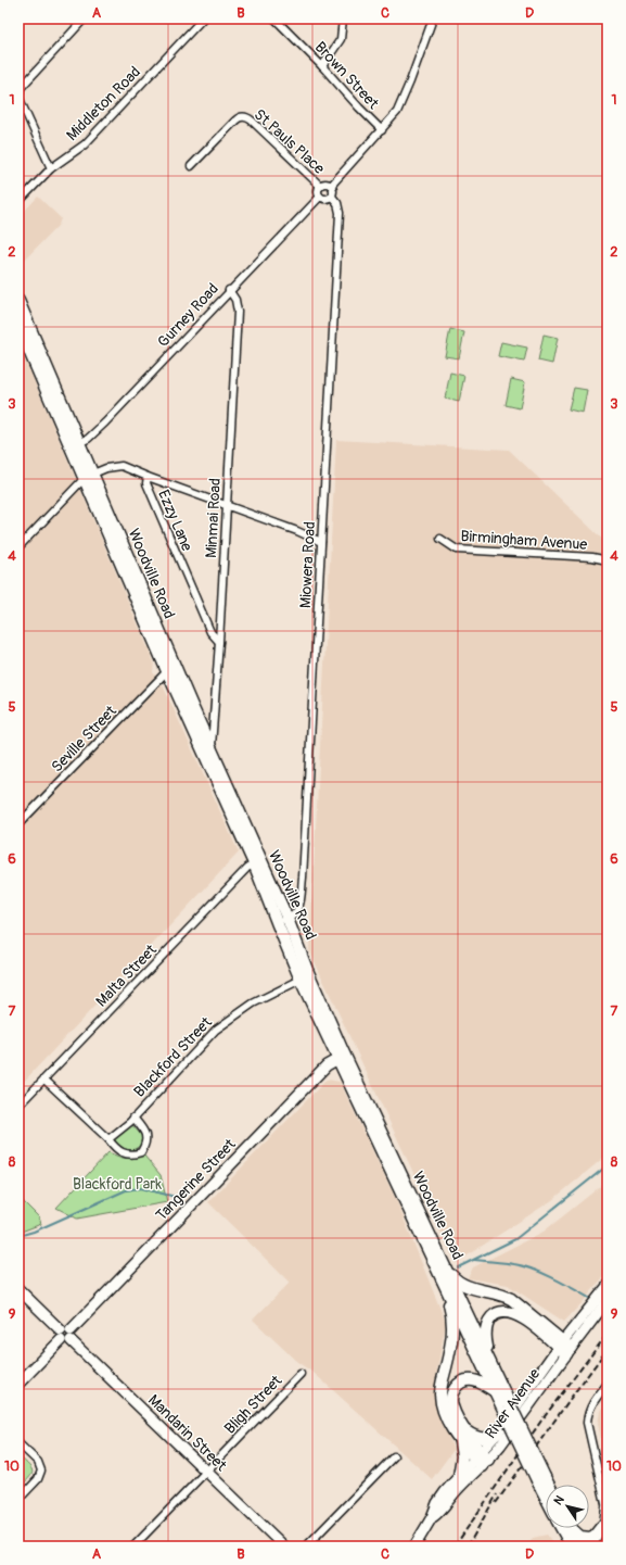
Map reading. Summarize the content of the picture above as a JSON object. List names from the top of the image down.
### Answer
{
  "streets": {
    "main road": ["Woodville Road"],
    "street": [
      "Brown Street",
      "Middleton Road",
      "St Pauls Place",
      "Gurney Road",
      "Minmai Road",
      "Ezzy Lane",
      "Birmingham Avenue",
      "Miowera Road",
      "Seville Street",
      "Malta Street",
      "Blackford Street",
      "Tangerine Street",
      "River Avenue",
      "Bligh Street",
      "Mandarin Street"
    ]
  },
  "crossings": [
    ["St Pauls Place", "Gurney Road"],
    ["St Pauls Place", "Miowera Road"],
    ["Gurney Road", "Minmai Road"],
    ["Gurney Road", "Miowera Road"],
    ["Gurney Road", "Woodville Road"],
    ["Minmai Road", "Ezzy Lane"],
    ["Minmai Road", "Woodville Road"],
    ["Miowera Road", "Woodville Road"],
    ["Woodville Road", "Seville Street"],
    ["Woodville Road", "Malta Street"],
    ["Woodville Road", "Blackford Street"],
    ["Woodville Road", "Tangerine Street"],
    ["Malta Street", "Blackford Street"],
    ["Tangerine Street", "Mandarin Street"],
    ["Bligh Street", "Mandarin Street"]
  ],
  "parks": ["Blackford Park"],
  "north": "top left",
  "grid": {
    "columns": [
      "A",
      "B",
      "C",
      "D"
    ],
    "rows": [
      "1",
      "2",
      "3",
      "4",
      "5",
      "6",
      "7",
      "8",
      "9",
      "10"
    ]
  }
}
